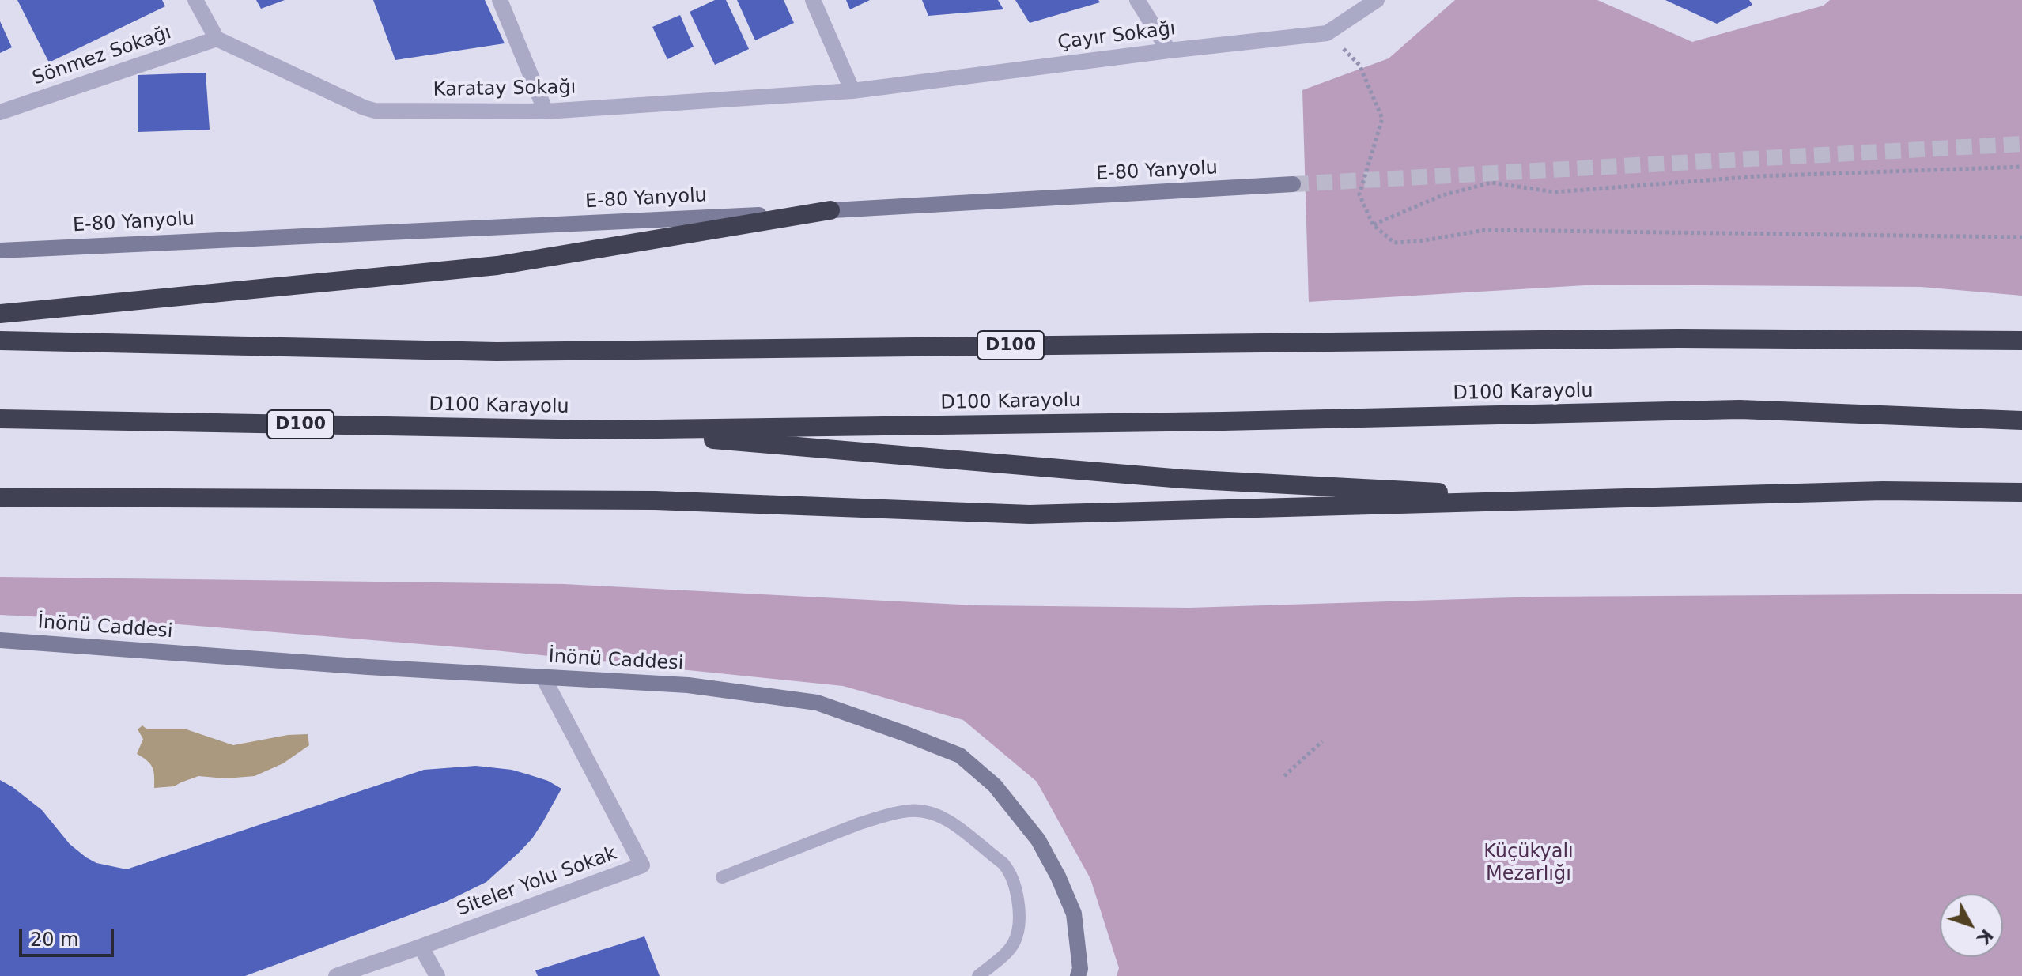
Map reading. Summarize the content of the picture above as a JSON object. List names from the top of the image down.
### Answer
{
  "streets": {
    "highway": ["D100", "D100 Karayolu"],
    "main road": ["E-80 Yanyolu", "İnönü Caddesi"],
    "street": [
      "Çayır Sokağı",
      "Sönmez Sokağı",
      "Karatay Sokağı",
      "Siteler Yolu Sokak"
    ]
  },
  "crossings": [
    ["Çayır Sokağı", "Karatay Sokağı"],
    ["Sönmez Sokağı", "Karatay Sokağı"],
    ["İnönü Caddesi", "Siteler Yolu Sokak"]
  ],
  "parks": ["Küçükyalı Mezarlığı"],
  "scale_bar": "20 m",
  "north": "bottom right"
}
